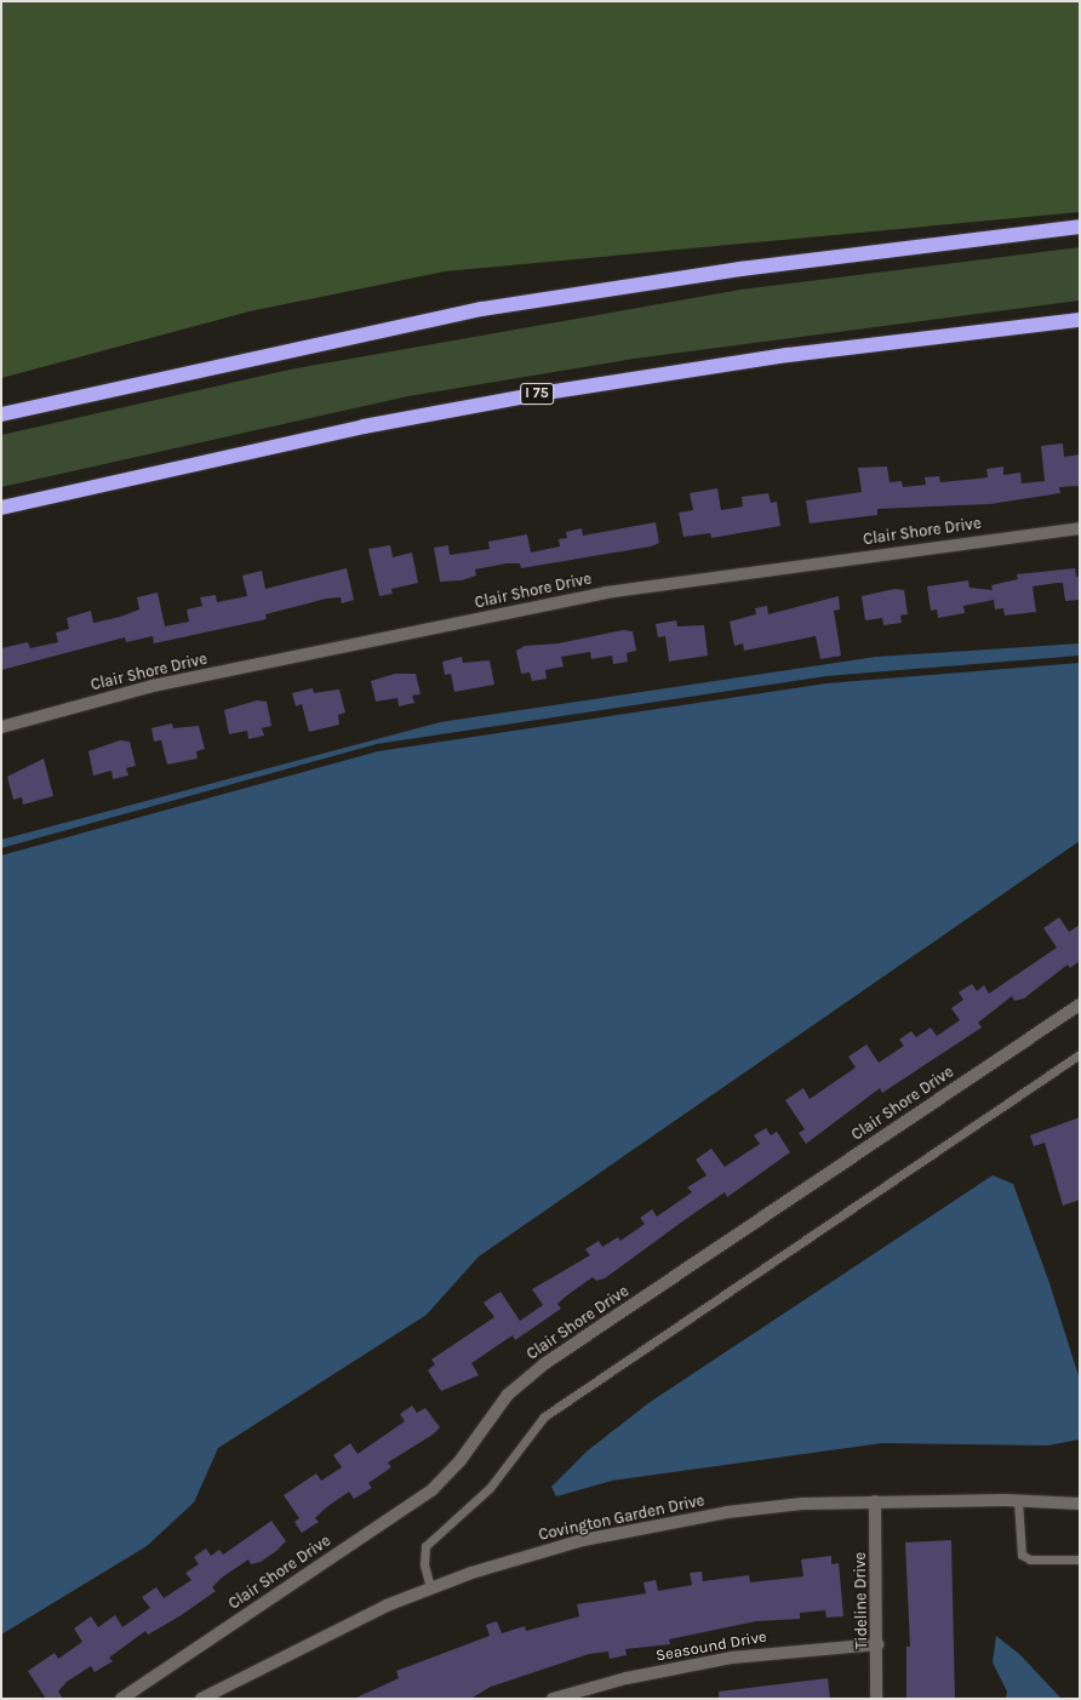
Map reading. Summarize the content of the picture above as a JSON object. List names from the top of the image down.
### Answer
{
  "streets": {
    "highway": ["I 75"],
    "street": [
      "Clair Shore Drive",
      "Covington Garden Drive",
      "Tideline Drive",
      "Seasound Drive"
    ]
  },
  "crossings": [
    ["Covington Garden Drive", "Tideline Drive"],
    ["Tideline Drive", "Seasound Drive"]
  ]
}
